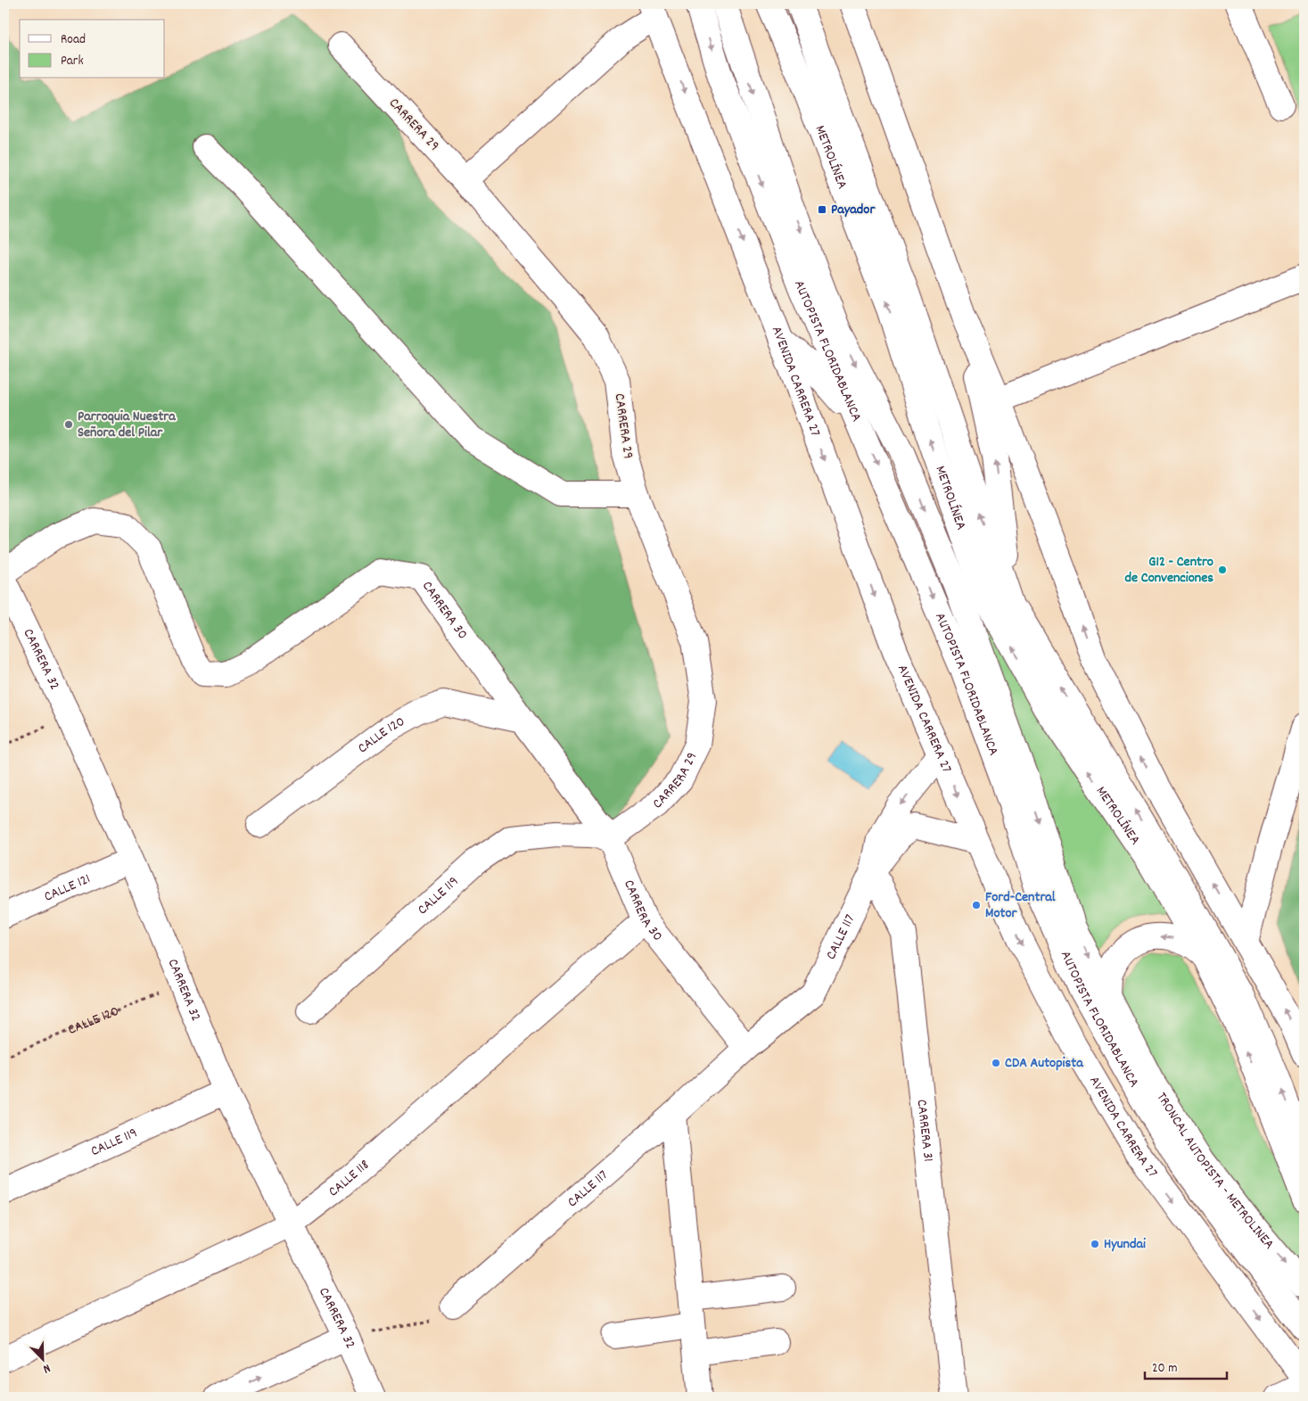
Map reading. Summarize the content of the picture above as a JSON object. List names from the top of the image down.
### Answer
{
  "streets": {
    "main road": [
      "CARRERA 29",
      "METROLÍNEA",
      "AUTOPISTA FLORIDABLANCA",
      "AVENIDA CARRERA 27",
      "CARRERA 30",
      "CARRERA 32",
      "CALLE 120",
      "CALLE 121",
      "CALLE 119",
      "CALLE 117",
      "CARRERA 31",
      "TRONCAL AUTOPISTA - METROLINEA",
      "CALLE 118"
    ]
  },
  "crossings": [
    ["CARRERA 29", "CARRERA 30"],
    ["CARRERA 29", "CALLE 119"],
    ["METROLÍNEA", "TRONCAL AUTOPISTA - METROLINEA"],
    ["CARRERA 30", "CALLE 120"],
    ["CARRERA 30", "CALLE 119"],
    ["CARRERA 30", "CALLE 117"],
    ["CARRERA 30", "CALLE 118"],
    ["CARRERA 32", "CALLE 120"],
    ["CARRERA 32", "CALLE 121"],
    ["CARRERA 32", "CALLE 119"],
    ["CARRERA 32", "CALLE 118"],
    ["CALLE 117", "CARRERA 31"]
  ],
  "places": {
    "transit": ["Payador"],
    "other": [
      "Parroquia Nuestra Señora del Pilar",
      "G12 - Centro de Convenciones",
      "Ford-Central Motor",
      "CDA Autopista",
      "Hyundai"
    ]
  },
  "legend": ["Road", "Park"],
  "scale_bar": "20 m",
  "north": "bottom right"
}
